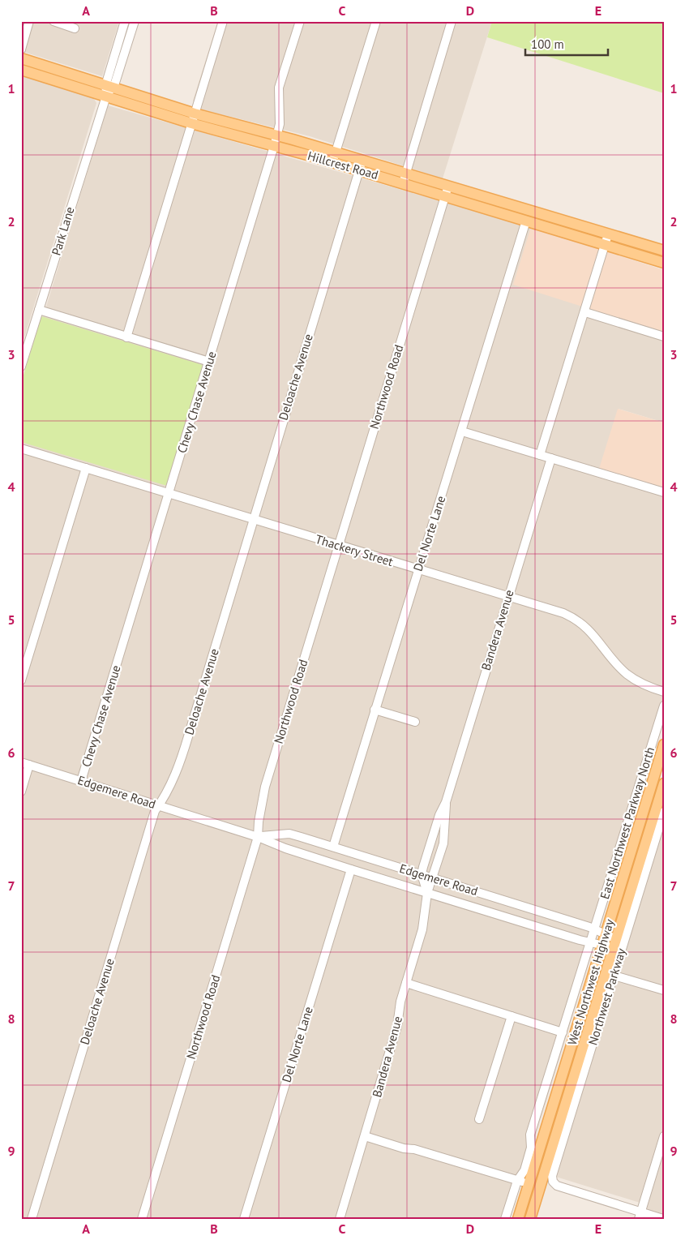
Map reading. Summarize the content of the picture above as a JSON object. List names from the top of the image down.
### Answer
{
  "streets": {
    "main road": ["Hillcrest Road", "West Northwest Highway"],
    "street": [
      "Park Lane",
      "Deloache Avenue",
      "Northwood Road",
      "Chevy Chase Avenue",
      "Del Norte Lane",
      "Thackery Street",
      "Bandera Avenue",
      "Edgemere Road",
      "East Northwest Parkway North",
      "Northwest Parkway"
    ]
  },
  "crossings": [
    ["Hillcrest Road", "Park Lane"],
    ["Hillcrest Road", "Deloache Avenue"],
    ["Hillcrest Road", "Northwood Road"],
    ["Hillcrest Road", "Chevy Chase Avenue"],
    ["Hillcrest Road", "Del Norte Lane"],
    ["Deloache Avenue", "Thackery Street"],
    ["Deloache Avenue", "Edgemere Road"],
    ["Northwood Road", "Thackery Street"],
    ["Northwood Road", "Edgemere Road"],
    ["Chevy Chase Avenue", "Thackery Street"],
    ["Chevy Chase Avenue", "Edgemere Road"],
    ["Del Norte Lane", "Thackery Street"],
    ["Del Norte Lane", "Edgemere Road"],
    ["Thackery Street", "Bandera Avenue"],
    ["Bandera Avenue", "Edgemere Road"],
    ["Edgemere Road", "East Northwest Parkway North"],
    ["Edgemere Road", "West Northwest Highway"]
  ],
  "scale_bar": "100 m",
  "grid": {
    "columns": [
      "A",
      "B",
      "C",
      "D",
      "E"
    ],
    "rows": [
      "1",
      "2",
      "3",
      "4",
      "5",
      "6",
      "7",
      "8",
      "9"
    ]
  }
}
